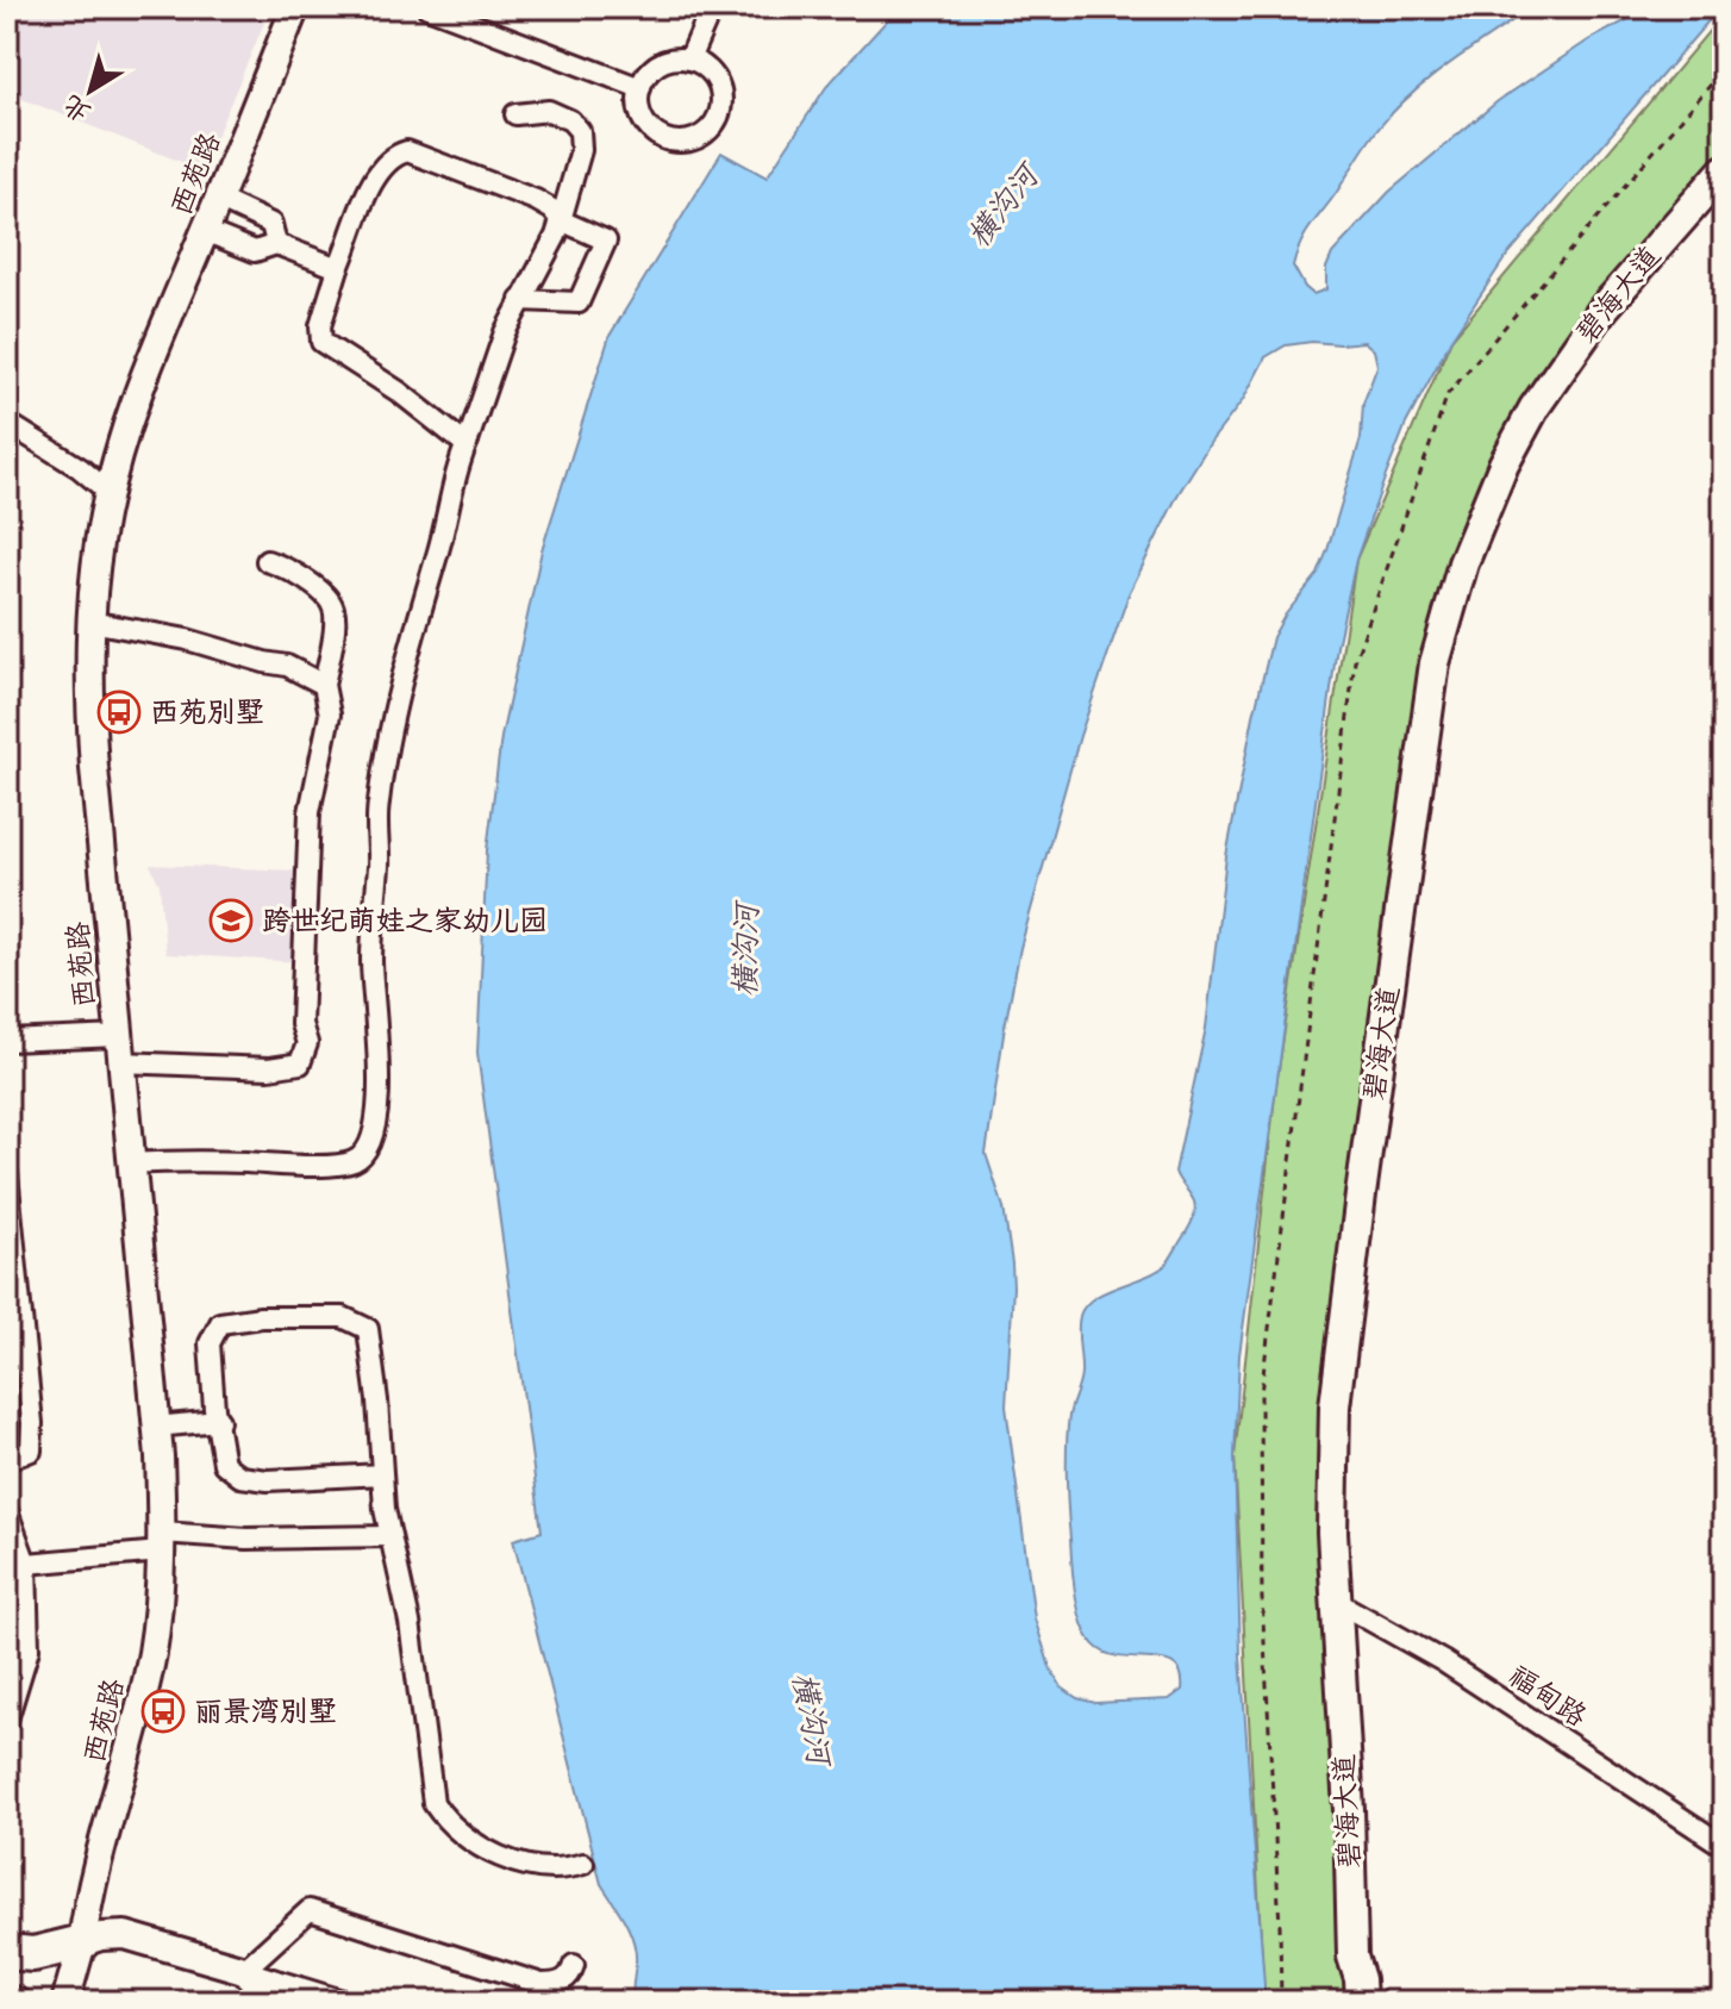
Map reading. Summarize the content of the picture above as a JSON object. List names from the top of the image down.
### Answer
{
  "streets": {
    "main road": ["西苑路", "碧海大道"],
    "street": ["福甸路"]
  },
  "crossings": [
    ["碧海大道", "福甸路"]
  ],
  "water": ["横沟河"],
  "places": {
    "bus stop": ["西苑别墅", "丽景湾别墅"],
    "school or university": ["跨世纪萌娃之家幼儿园"]
  },
  "north": "bottom left"
}
